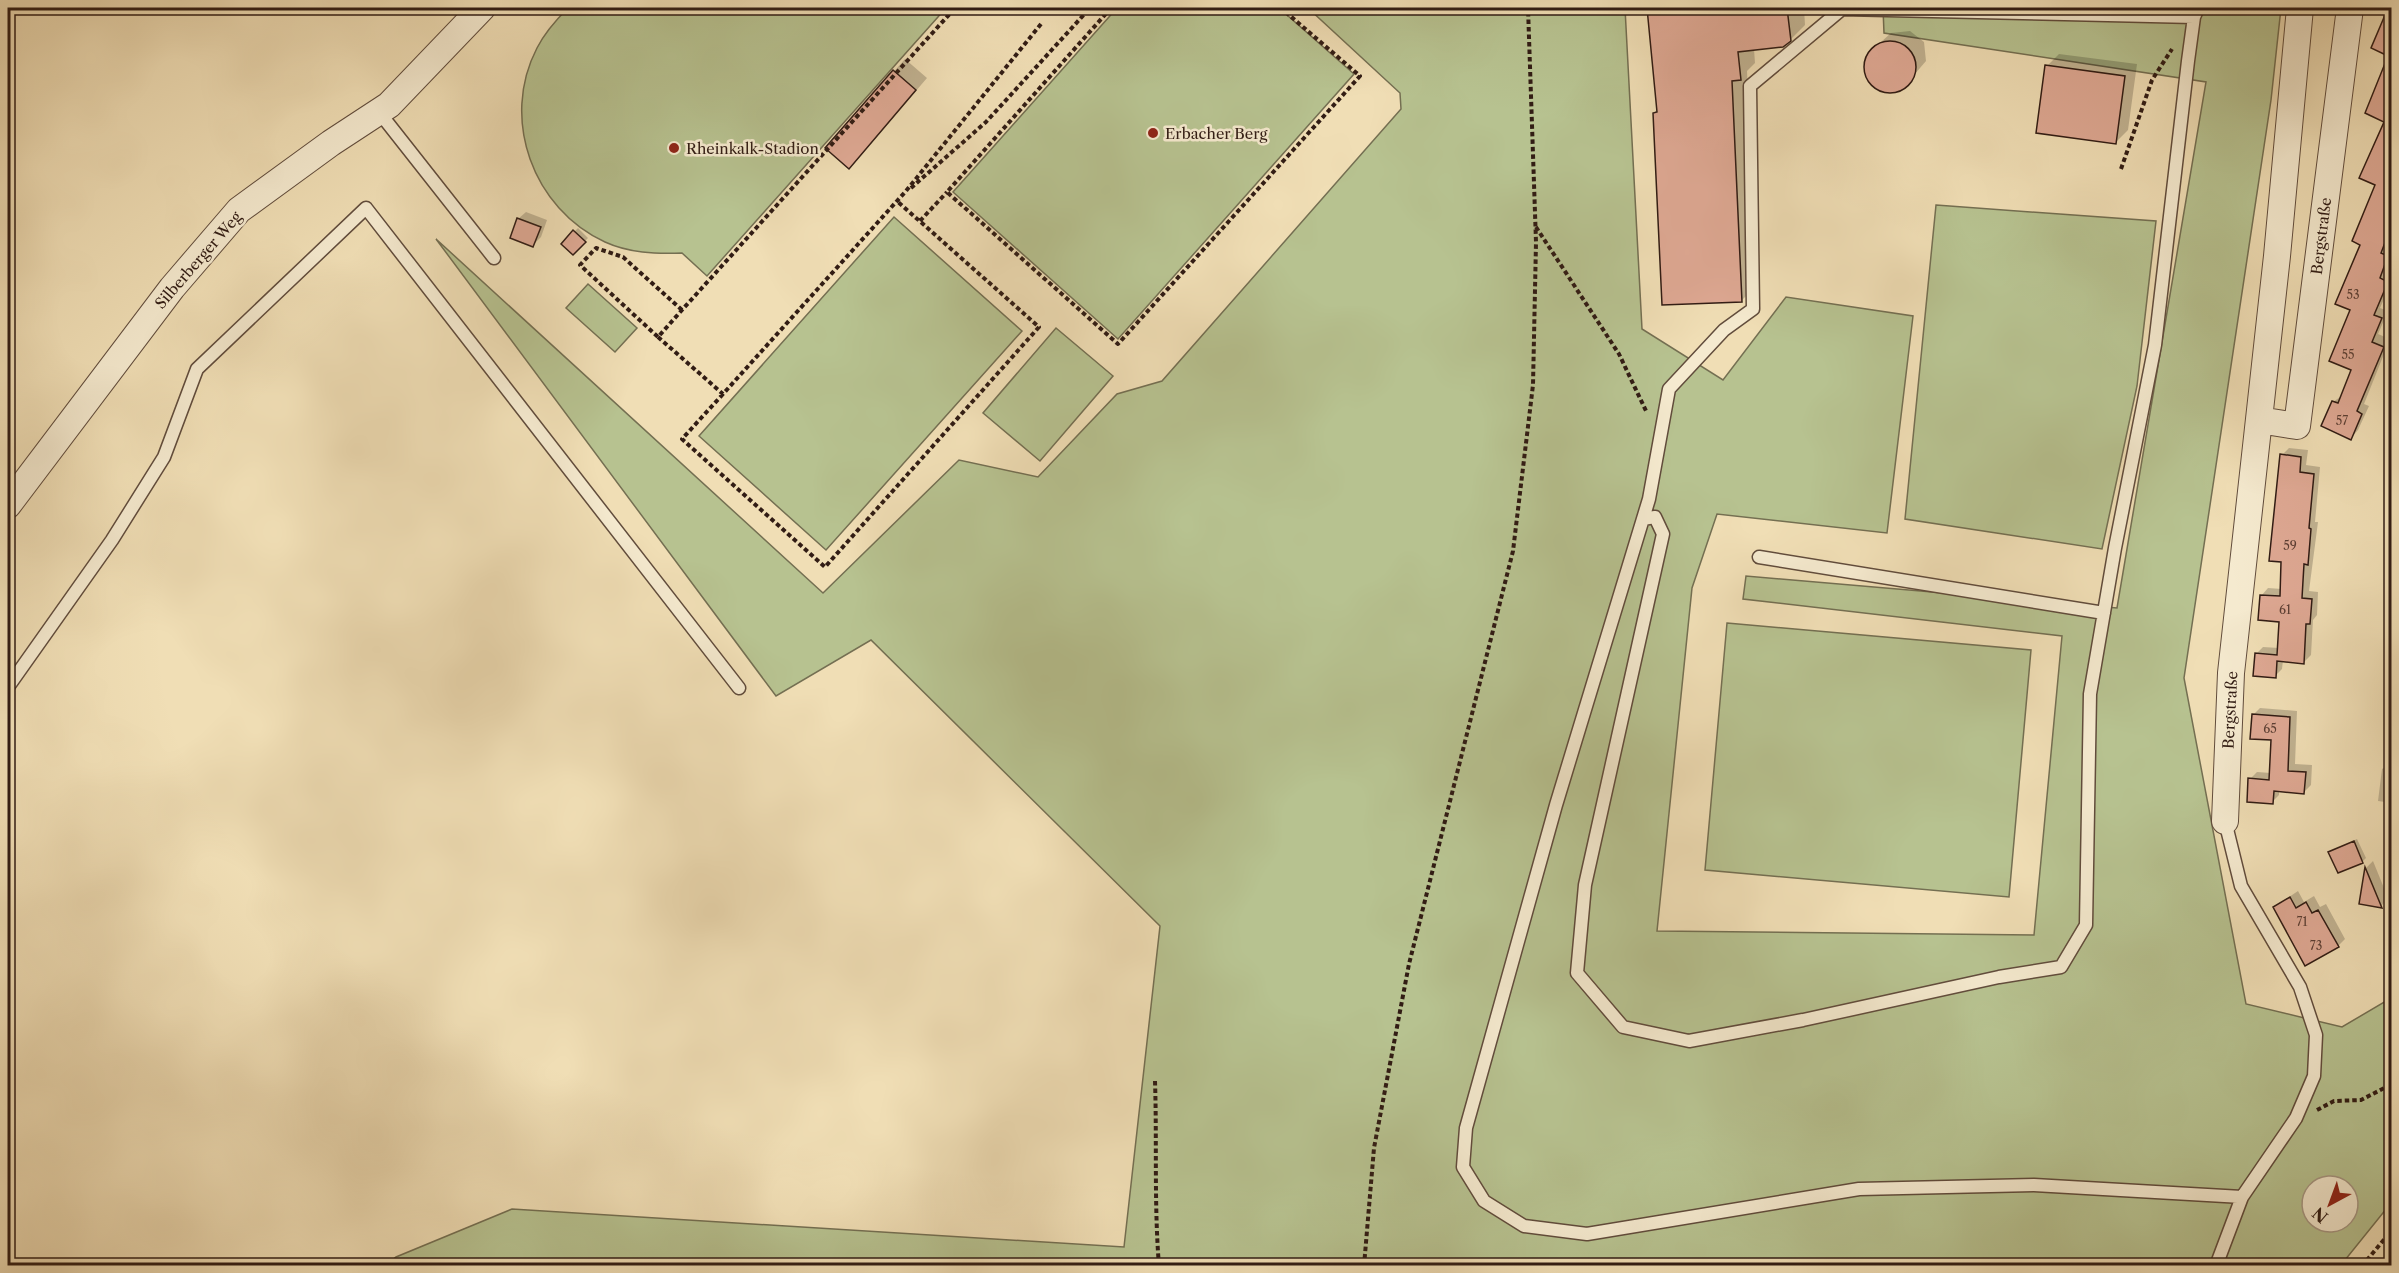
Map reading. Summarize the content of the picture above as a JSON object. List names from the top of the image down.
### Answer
{
  "streets": {
    "street": ["Bergstraße", "Silberberger Weg"]
  },
  "places": ["Erbacher Berg", "Rheinkalk-Stadion"],
  "house_numbers": [
    "53",
    "55",
    "57",
    "59",
    "61",
    "65",
    "71",
    "73"
  ],
  "north": "bottom left"
}
